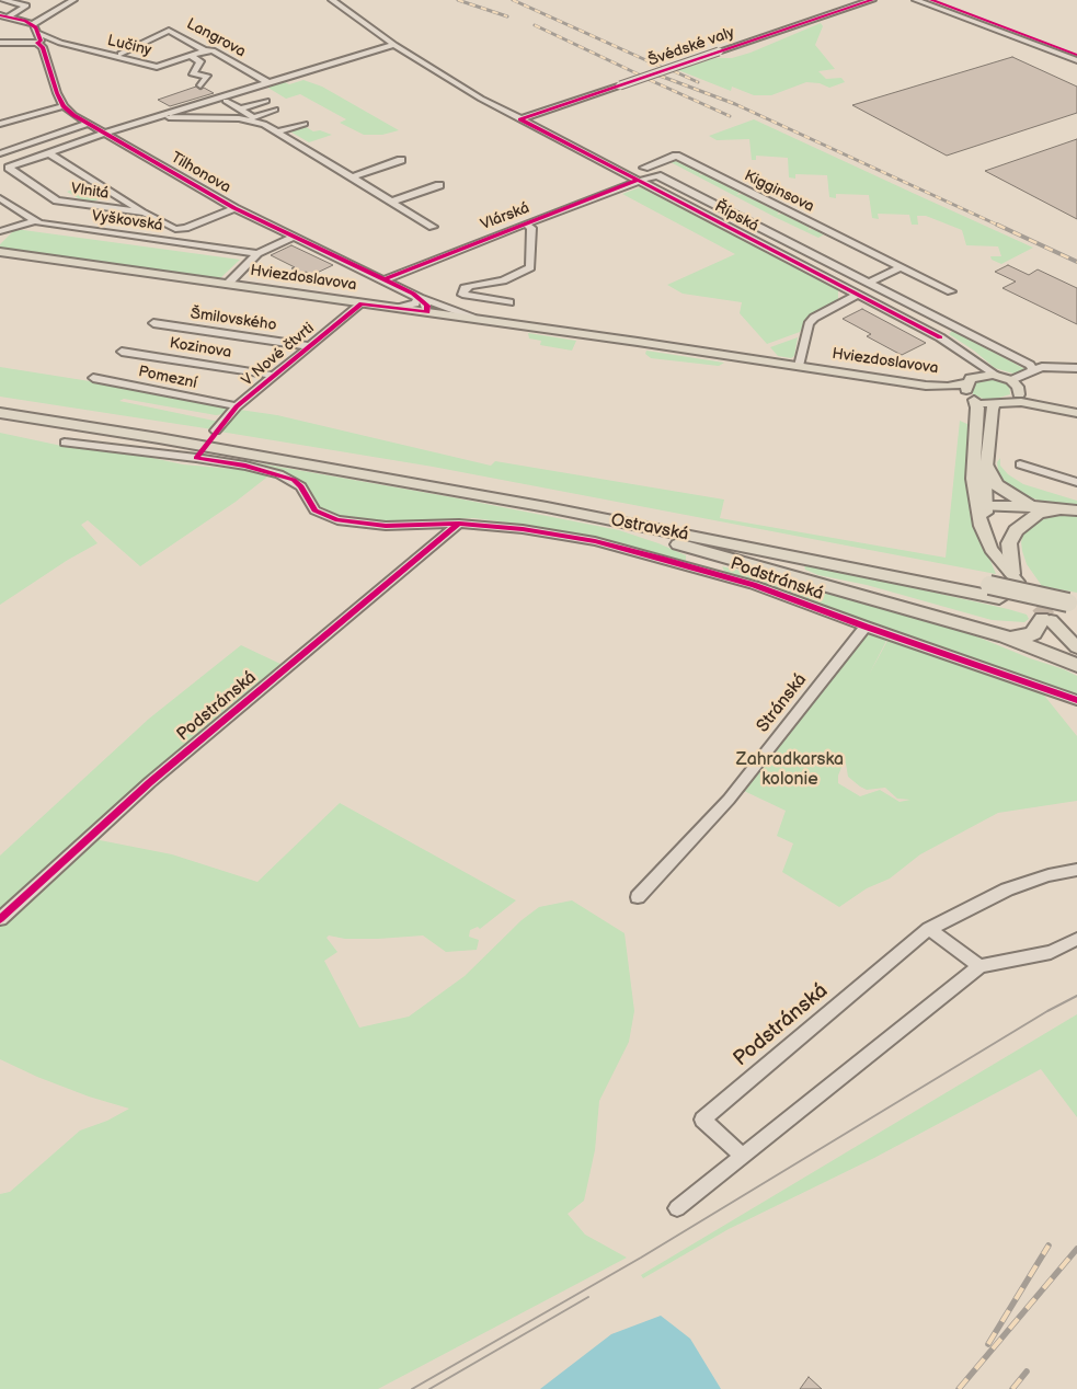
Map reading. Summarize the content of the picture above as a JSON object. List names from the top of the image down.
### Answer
{
  "streets": {
    "highway": ["Ostravská"],
    "main road": ["Hviezdoslavova"],
    "street": [
      "Langrova",
      "Lučiny",
      "Švédské valy",
      "Tilhonova",
      "Vlnitá",
      "Kigginsova",
      "Vlárská",
      "Řípská",
      "Vyškovská",
      "Šmilovského",
      "Kozinova",
      "V Nové čtvrti",
      "Pomezní",
      "Podstránská",
      "Stránská"
    ]
  },
  "crossings": [
    ["Langrova", "Lučiny"],
    ["Švédské valy", "Řípská"],
    ["Tilhonova", "Vlnitá"],
    ["Tilhonova", "Vlárská"],
    ["Tilhonova", "Hviezdoslavova"],
    ["Vlárská", "Řípská"],
    ["Řípská", "Hviezdoslavova"],
    ["Hviezdoslavova", "V Nové čtvrti"],
    ["Šmilovského", "V Nové čtvrti"],
    ["Kozinova", "V Nové čtvrti"],
    ["V Nové čtvrti", "Pomezní"],
    ["Podstránská", "Stránská"]
  ],
  "parks": ["Zahradkarska kolonie"]
}
